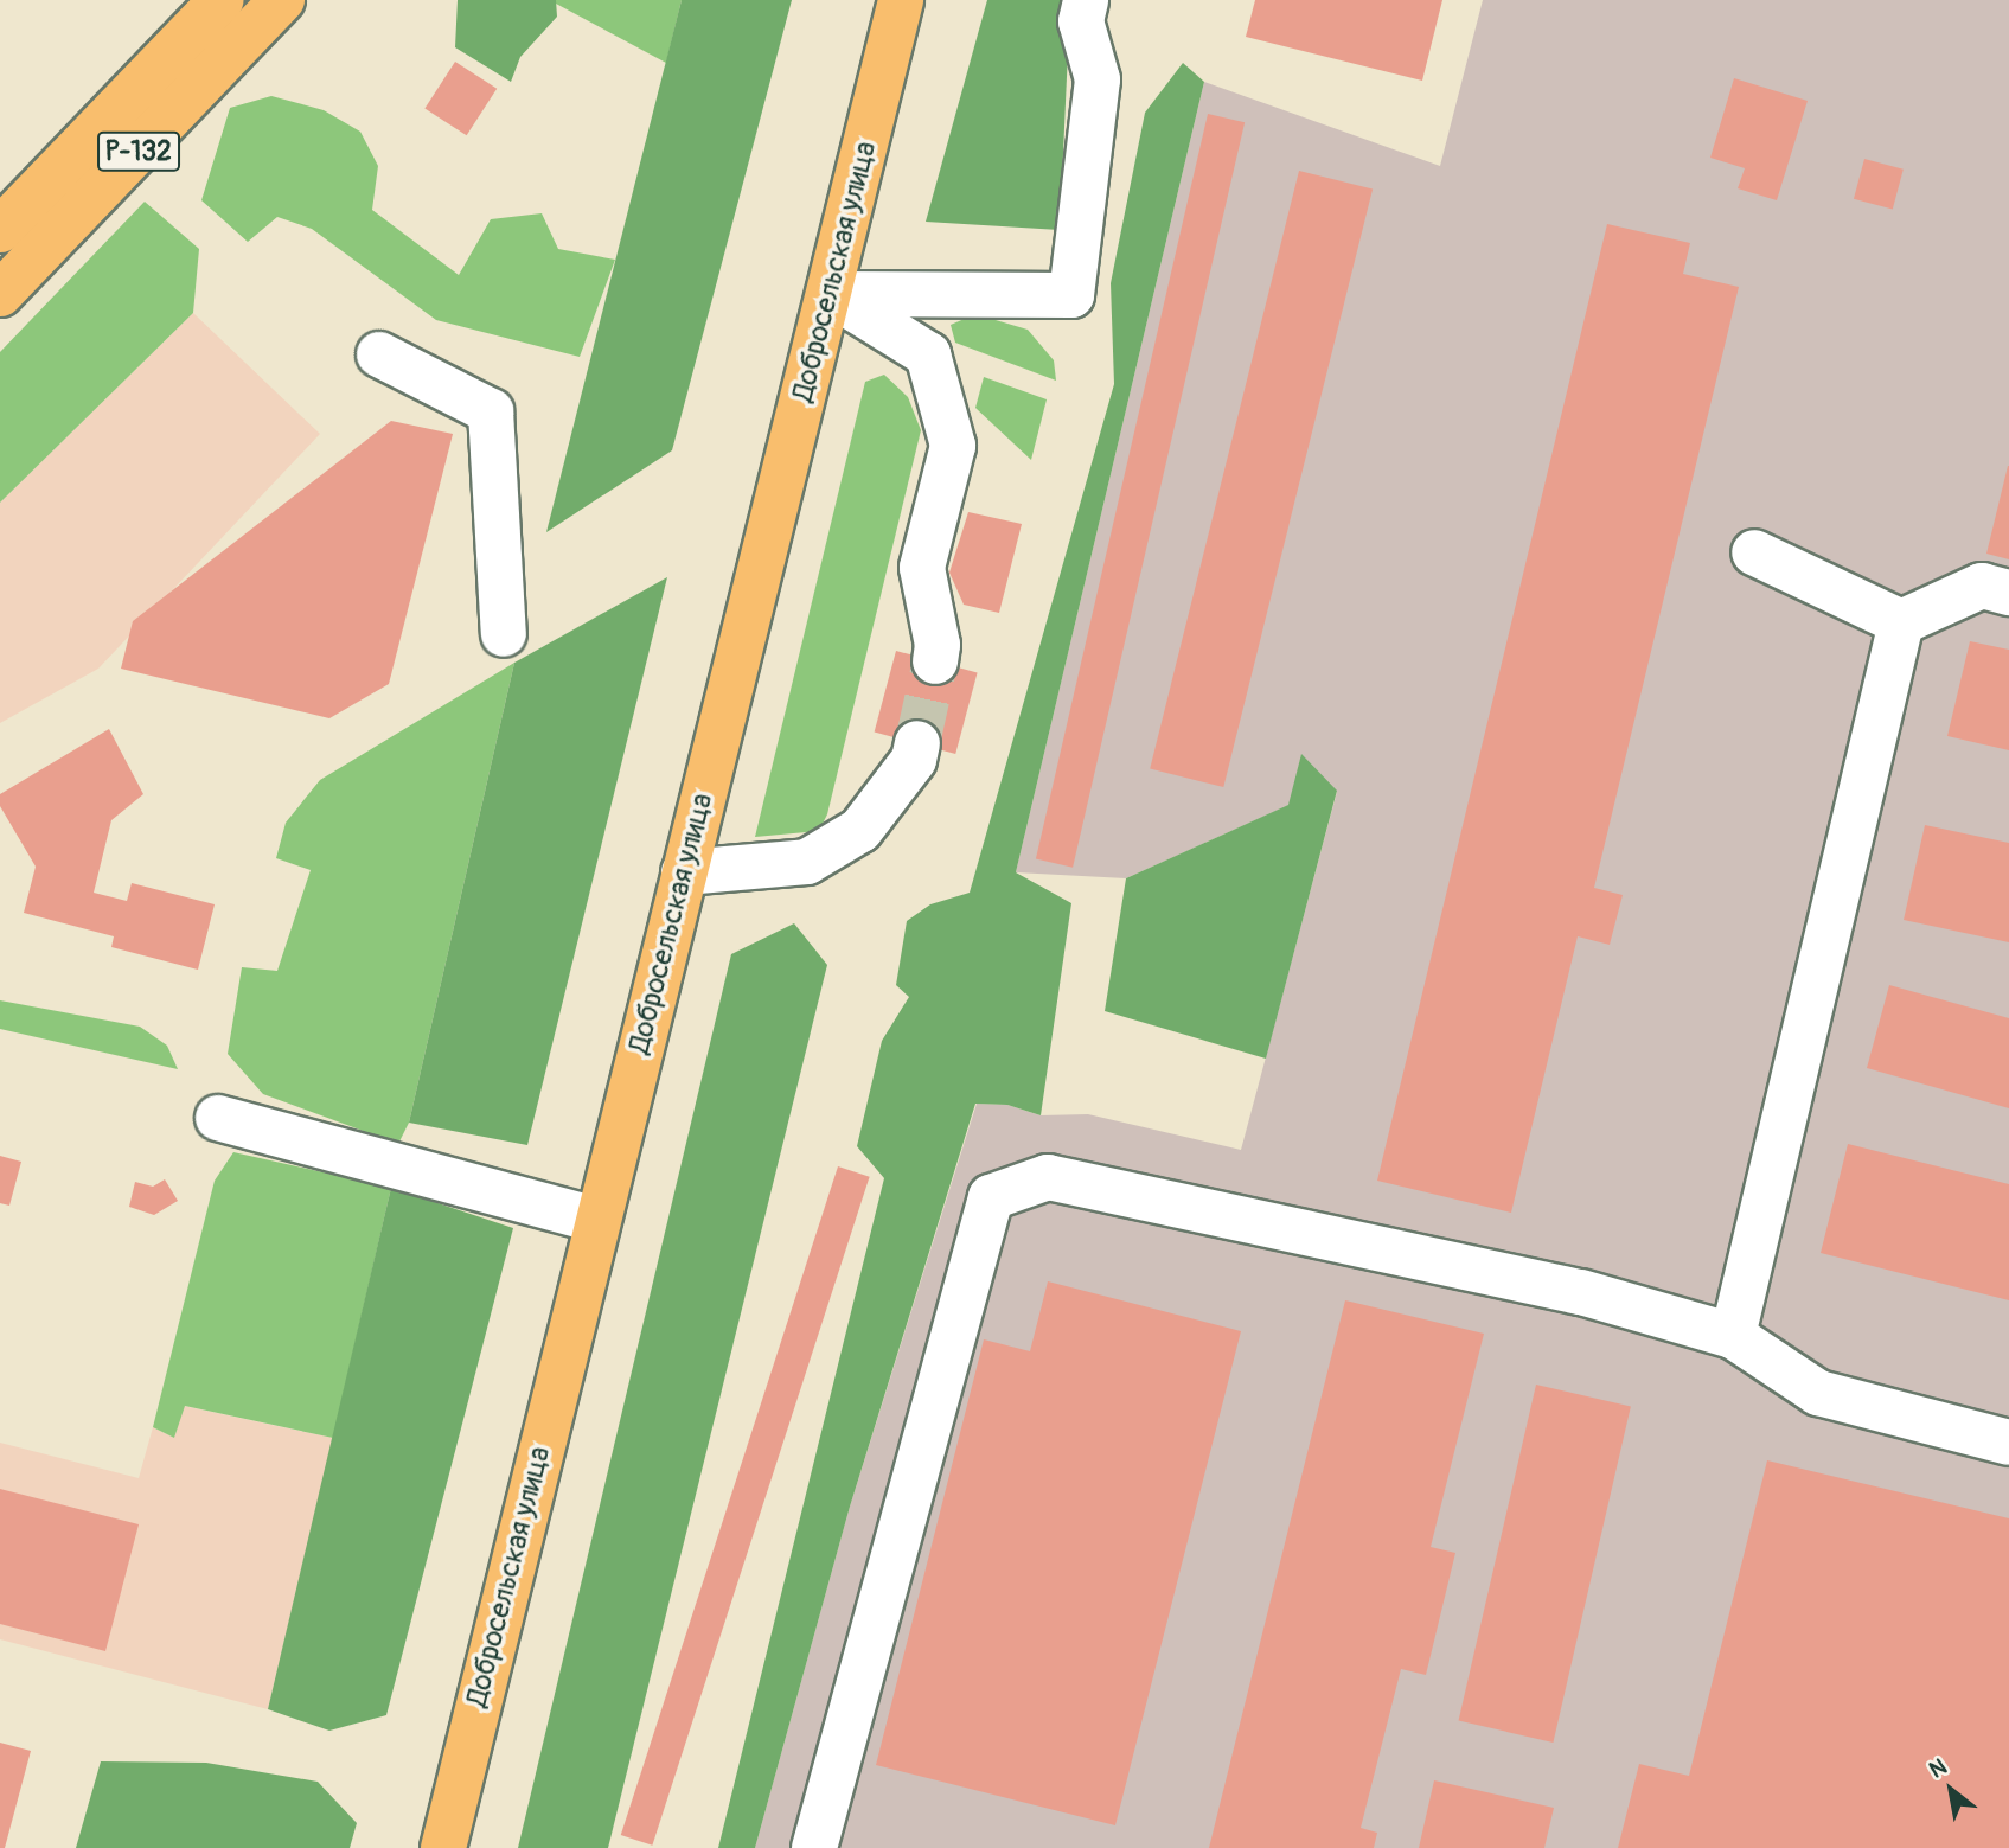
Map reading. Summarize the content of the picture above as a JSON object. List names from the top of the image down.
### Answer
{
  "streets": {
    "main road": ["Р-132", "Добросельская улица"]
  },
  "north": "top left"
}
